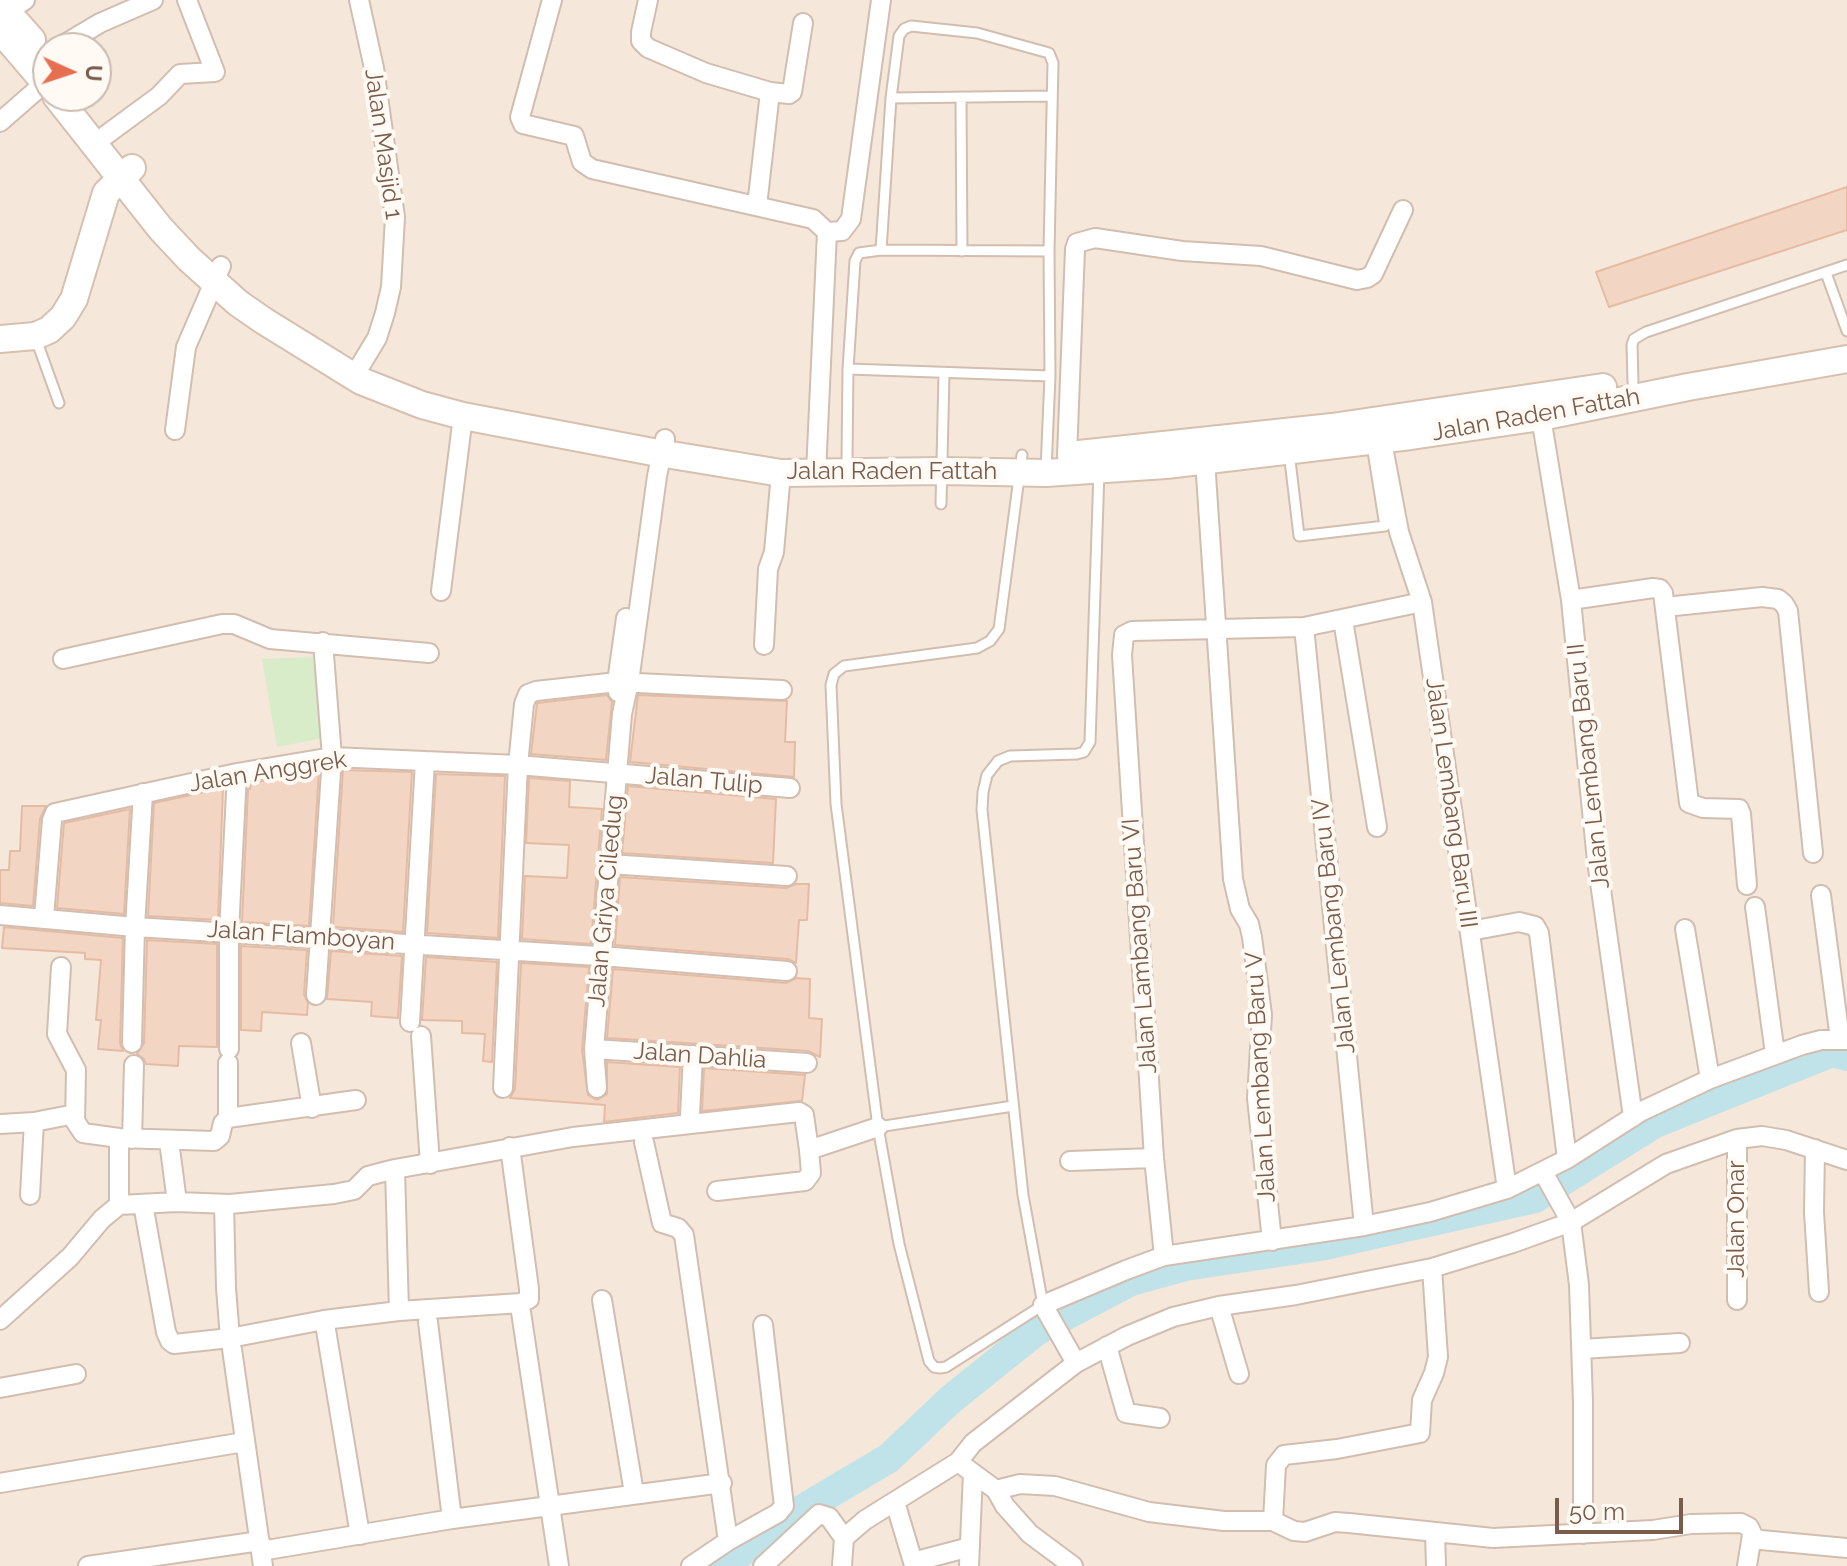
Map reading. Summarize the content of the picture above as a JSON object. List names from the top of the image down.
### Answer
{
  "streets": {
    "main road": ["Jalan Raden Fattah"],
    "street": [
      "Jalan Masjid 1",
      "Jalan Lembang Baru II",
      "Jalan Anggrek",
      "Jalan Tulip",
      "Jalan Lembang Baru III",
      "Jalan Griya Ciledug",
      "Jalan Lembang Baru IV",
      "Jalan Flamboyan",
      "Jalan Lambang Baru VI",
      "Jalan Dahlia",
      "Jalan Lembang Baru V",
      "Jalan Onar"
    ]
  },
  "crossings": [
    ["Jalan Masjid 1", "Jalan Raden Fattah"],
    ["Jalan Raden Fattah", "Jalan Lembang Baru II"],
    ["Jalan Raden Fattah", "Jalan Lembang Baru III"],
    ["Jalan Raden Fattah", "Jalan Griya Ciledug"],
    ["Jalan Raden Fattah", "Jalan Lembang Baru V"],
    ["Jalan Anggrek", "Jalan Tulip"],
    ["Jalan Anggrek", "Jalan Griya Ciledug"],
    ["Jalan Anggrek", "Jalan Flamboyan"],
    ["Jalan Tulip", "Jalan Griya Ciledug"],
    ["Jalan Griya Ciledug", "Jalan Flamboyan"],
    ["Jalan Griya Ciledug", "Jalan Dahlia"],
    ["Jalan Lambang Baru VI", "Jalan Lembang Baru V"]
  ],
  "scale_bar": "50 m",
  "north": "right"
}
